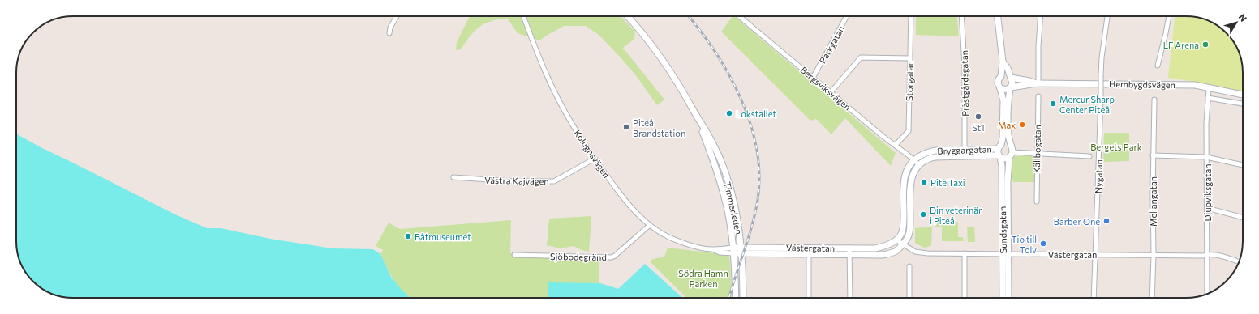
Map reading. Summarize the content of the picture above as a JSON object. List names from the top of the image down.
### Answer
{
  "streets": {
    "main road": [
      "Hembygdsvägen",
      "Bryggargatan",
      "Timmerleden",
      "Sundsgatan",
      "Västergatan"
    ],
    "street": [
      "Parkgatan",
      "Storgatan",
      "Prästgårdsgatan",
      "Bergsviksvägen",
      "Källbogatan",
      "Kolugnsvägen",
      "Nygatan",
      "Västra Kajvägen",
      "Djupviksgatan",
      "Mellangatan",
      "Sjöbodegränd"
    ]
  },
  "crossings": [
    ["Parkgatan", "Bergsviksvägen"],
    ["Storgatan", "Bergsviksvägen"],
    ["Prästgårdsgatan", "Bryggargatan"],
    ["Hembygdsvägen", "Djupviksgatan"],
    ["Hembygdsvägen", "Sundsgatan"],
    ["Bergsviksvägen", "Bryggargatan"],
    ["Bryggargatan", "Sundsgatan"],
    ["Kolugnsvägen", "Västra Kajvägen"],
    ["Kolugnsvägen", "Timmerleden"],
    ["Kolugnsvägen", "Västergatan"],
    ["Kolugnsvägen", "Sjöbodegränd"],
    ["Nygatan", "Västergatan"],
    ["Djupviksgatan", "Västergatan"],
    ["Mellangatan", "Västergatan"],
    ["Timmerleden", "Västergatan"],
    ["Sundsgatan", "Västergatan"]
  ],
  "parks": ["Bergets Park", "Södra Hamn Parken"],
  "places": [
    "LF Arena",
    "Mercur Sharp Center Piteå",
    "Lokstallet",
    "St1",
    "Max",
    "Piteå Brandstation",
    "Pite Taxi",
    "Din veterinär i Piteå",
    "Barber One",
    "Båtmuseumet",
    "Tio till Tolv"
  ],
  "north": "top right"
}
